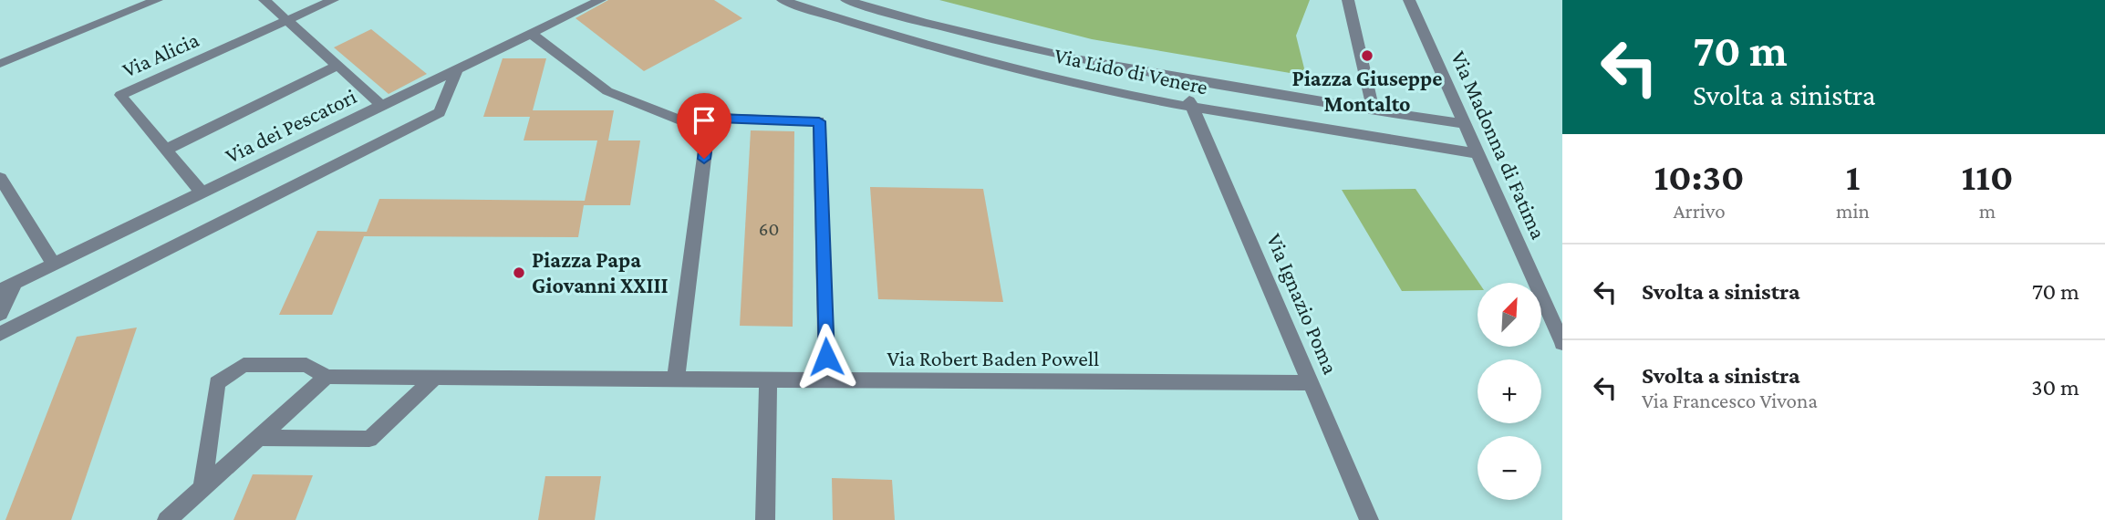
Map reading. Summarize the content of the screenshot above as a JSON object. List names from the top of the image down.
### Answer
{
  "streets": {
    "street": [
      "Via Alicia",
      "Via Lido di Venere",
      "Via dei Pescatori",
      "Via Madonna di Fatima",
      "Via Ignazio Poma",
      "Via Robert Baden Powell"
    ]
  },
  "crossings": [
    ["Via Alicia", "Via dei Pescatori"],
    ["Via Lido di Venere", "Via Madonna di Fatima"],
    ["Via Lido di Venere", "Via Ignazio Poma"],
    ["Via Ignazio Poma", "Via Robert Baden Powell"]
  ],
  "places": ["Piazza Giuseppe Montalto", "Piazza Papa Giovanni XXIII"],
  "house_numbers": ["60"],
  "north": "top right",
  "page": {
    "turn": ["70 m", "Svolta a sinistra"],
    "eta": [
      "10:30",
      "Arrivo",
      "1",
      "min",
      "110",
      "m"
    ],
    "list": [
      {
        "name": "Svolta a sinistra",
        "value": "70 m"
      },
      {
        "name": "Svolta a sinistra",
        "note": "Via Francesco Vivona",
        "value": "30 m"
      }
    ],
    "map_buttons": ["+", "−"]
  }
}
